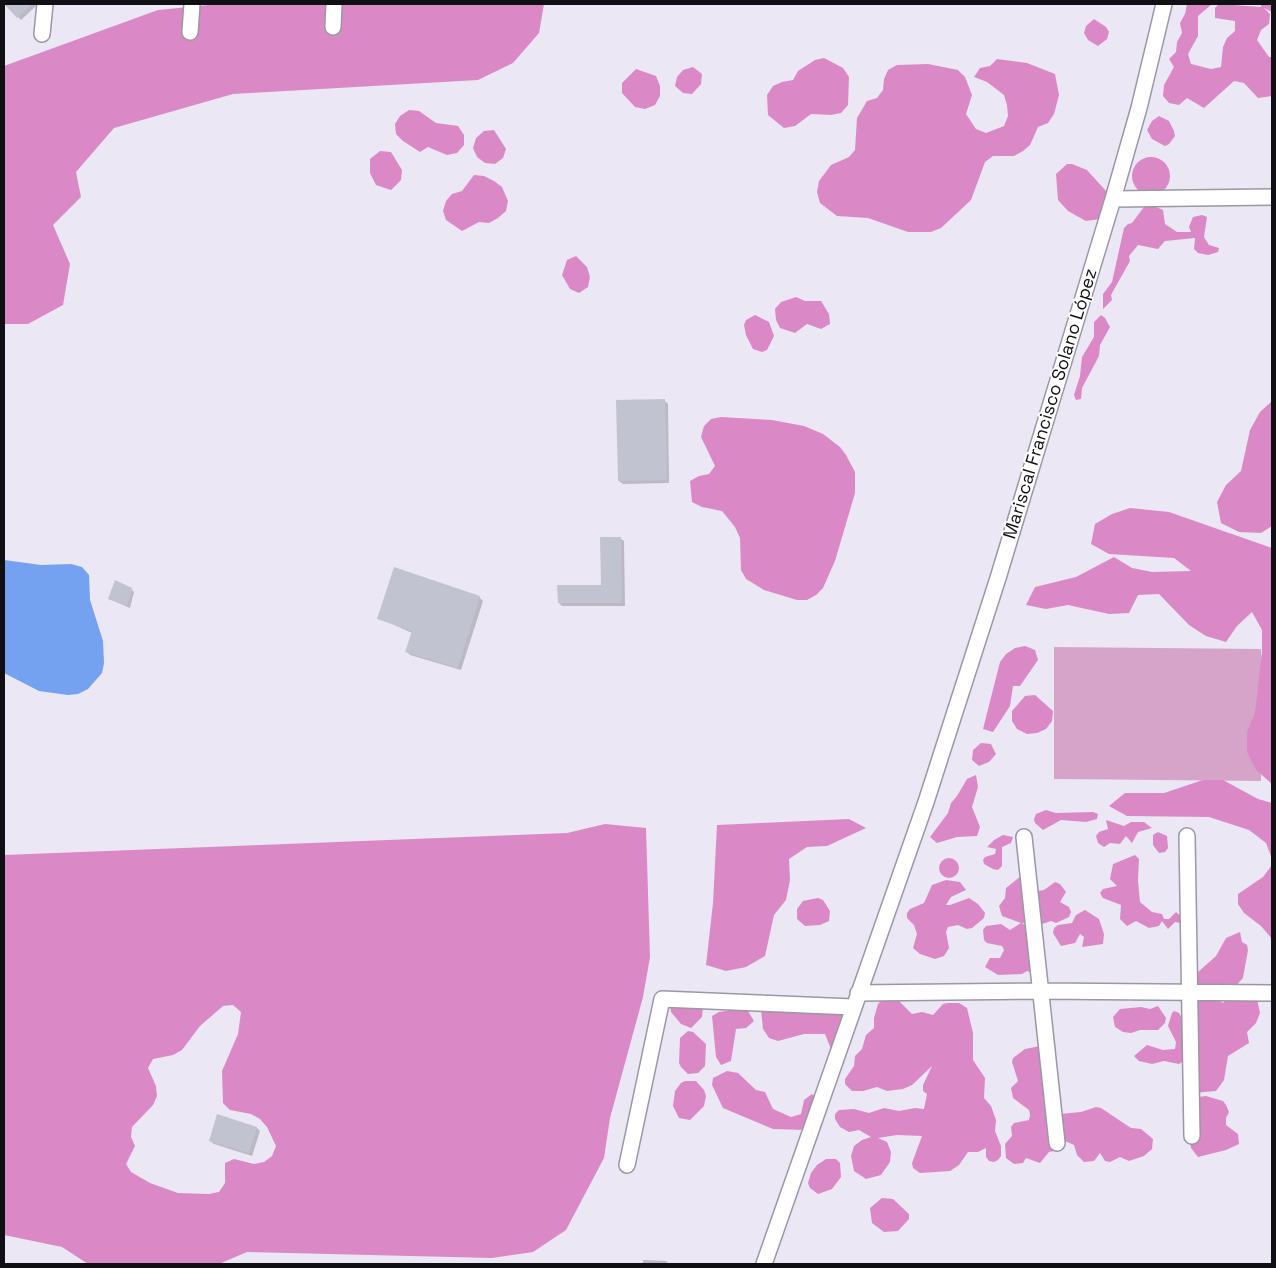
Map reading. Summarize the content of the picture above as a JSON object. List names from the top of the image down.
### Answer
{
  "streets": {
    "street": ["Mariscal Francisco Solano López"]
  }
}
